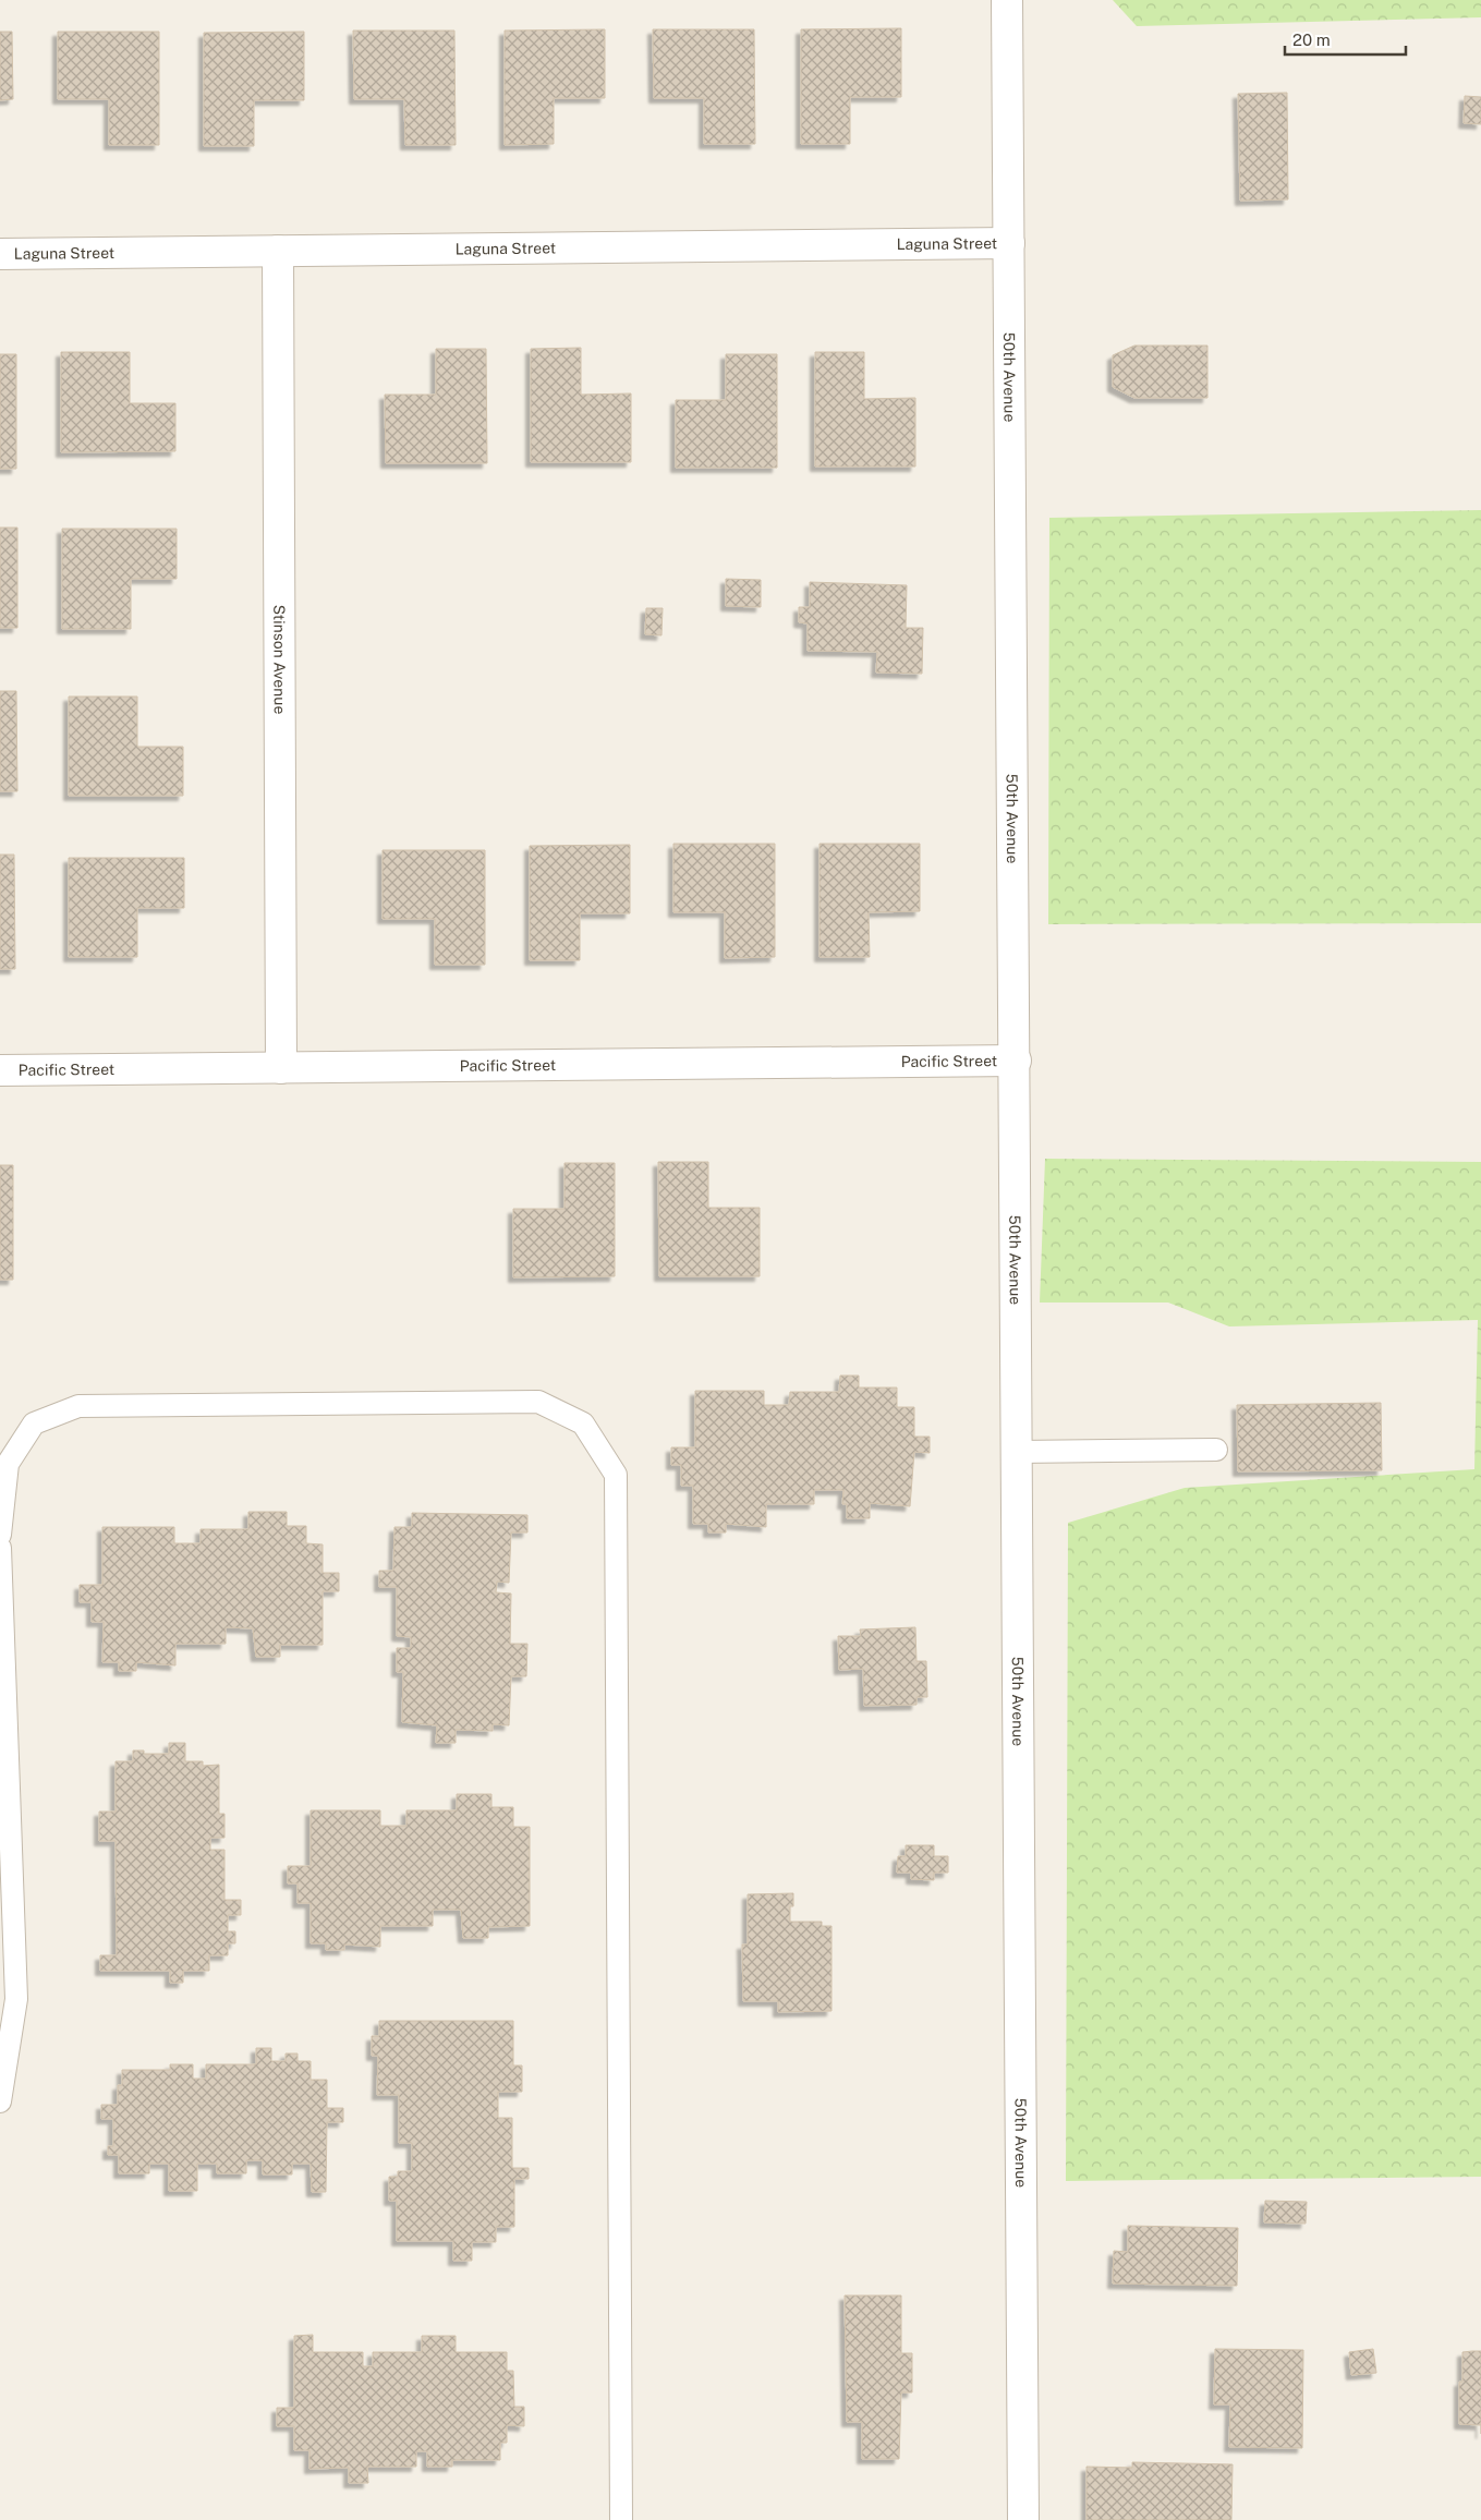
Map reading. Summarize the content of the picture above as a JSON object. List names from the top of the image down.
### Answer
{
  "streets": {
    "street": [
      "Laguna Street",
      "50th Avenue",
      "Stinson Avenue",
      "Pacific Street"
    ]
  },
  "crossings": [
    ["Laguna Street", "50th Avenue"],
    ["Laguna Street", "Stinson Avenue"],
    ["50th Avenue", "Pacific Street"],
    ["Stinson Avenue", "Pacific Street"]
  ],
  "scale_bar": "20 m"
}
